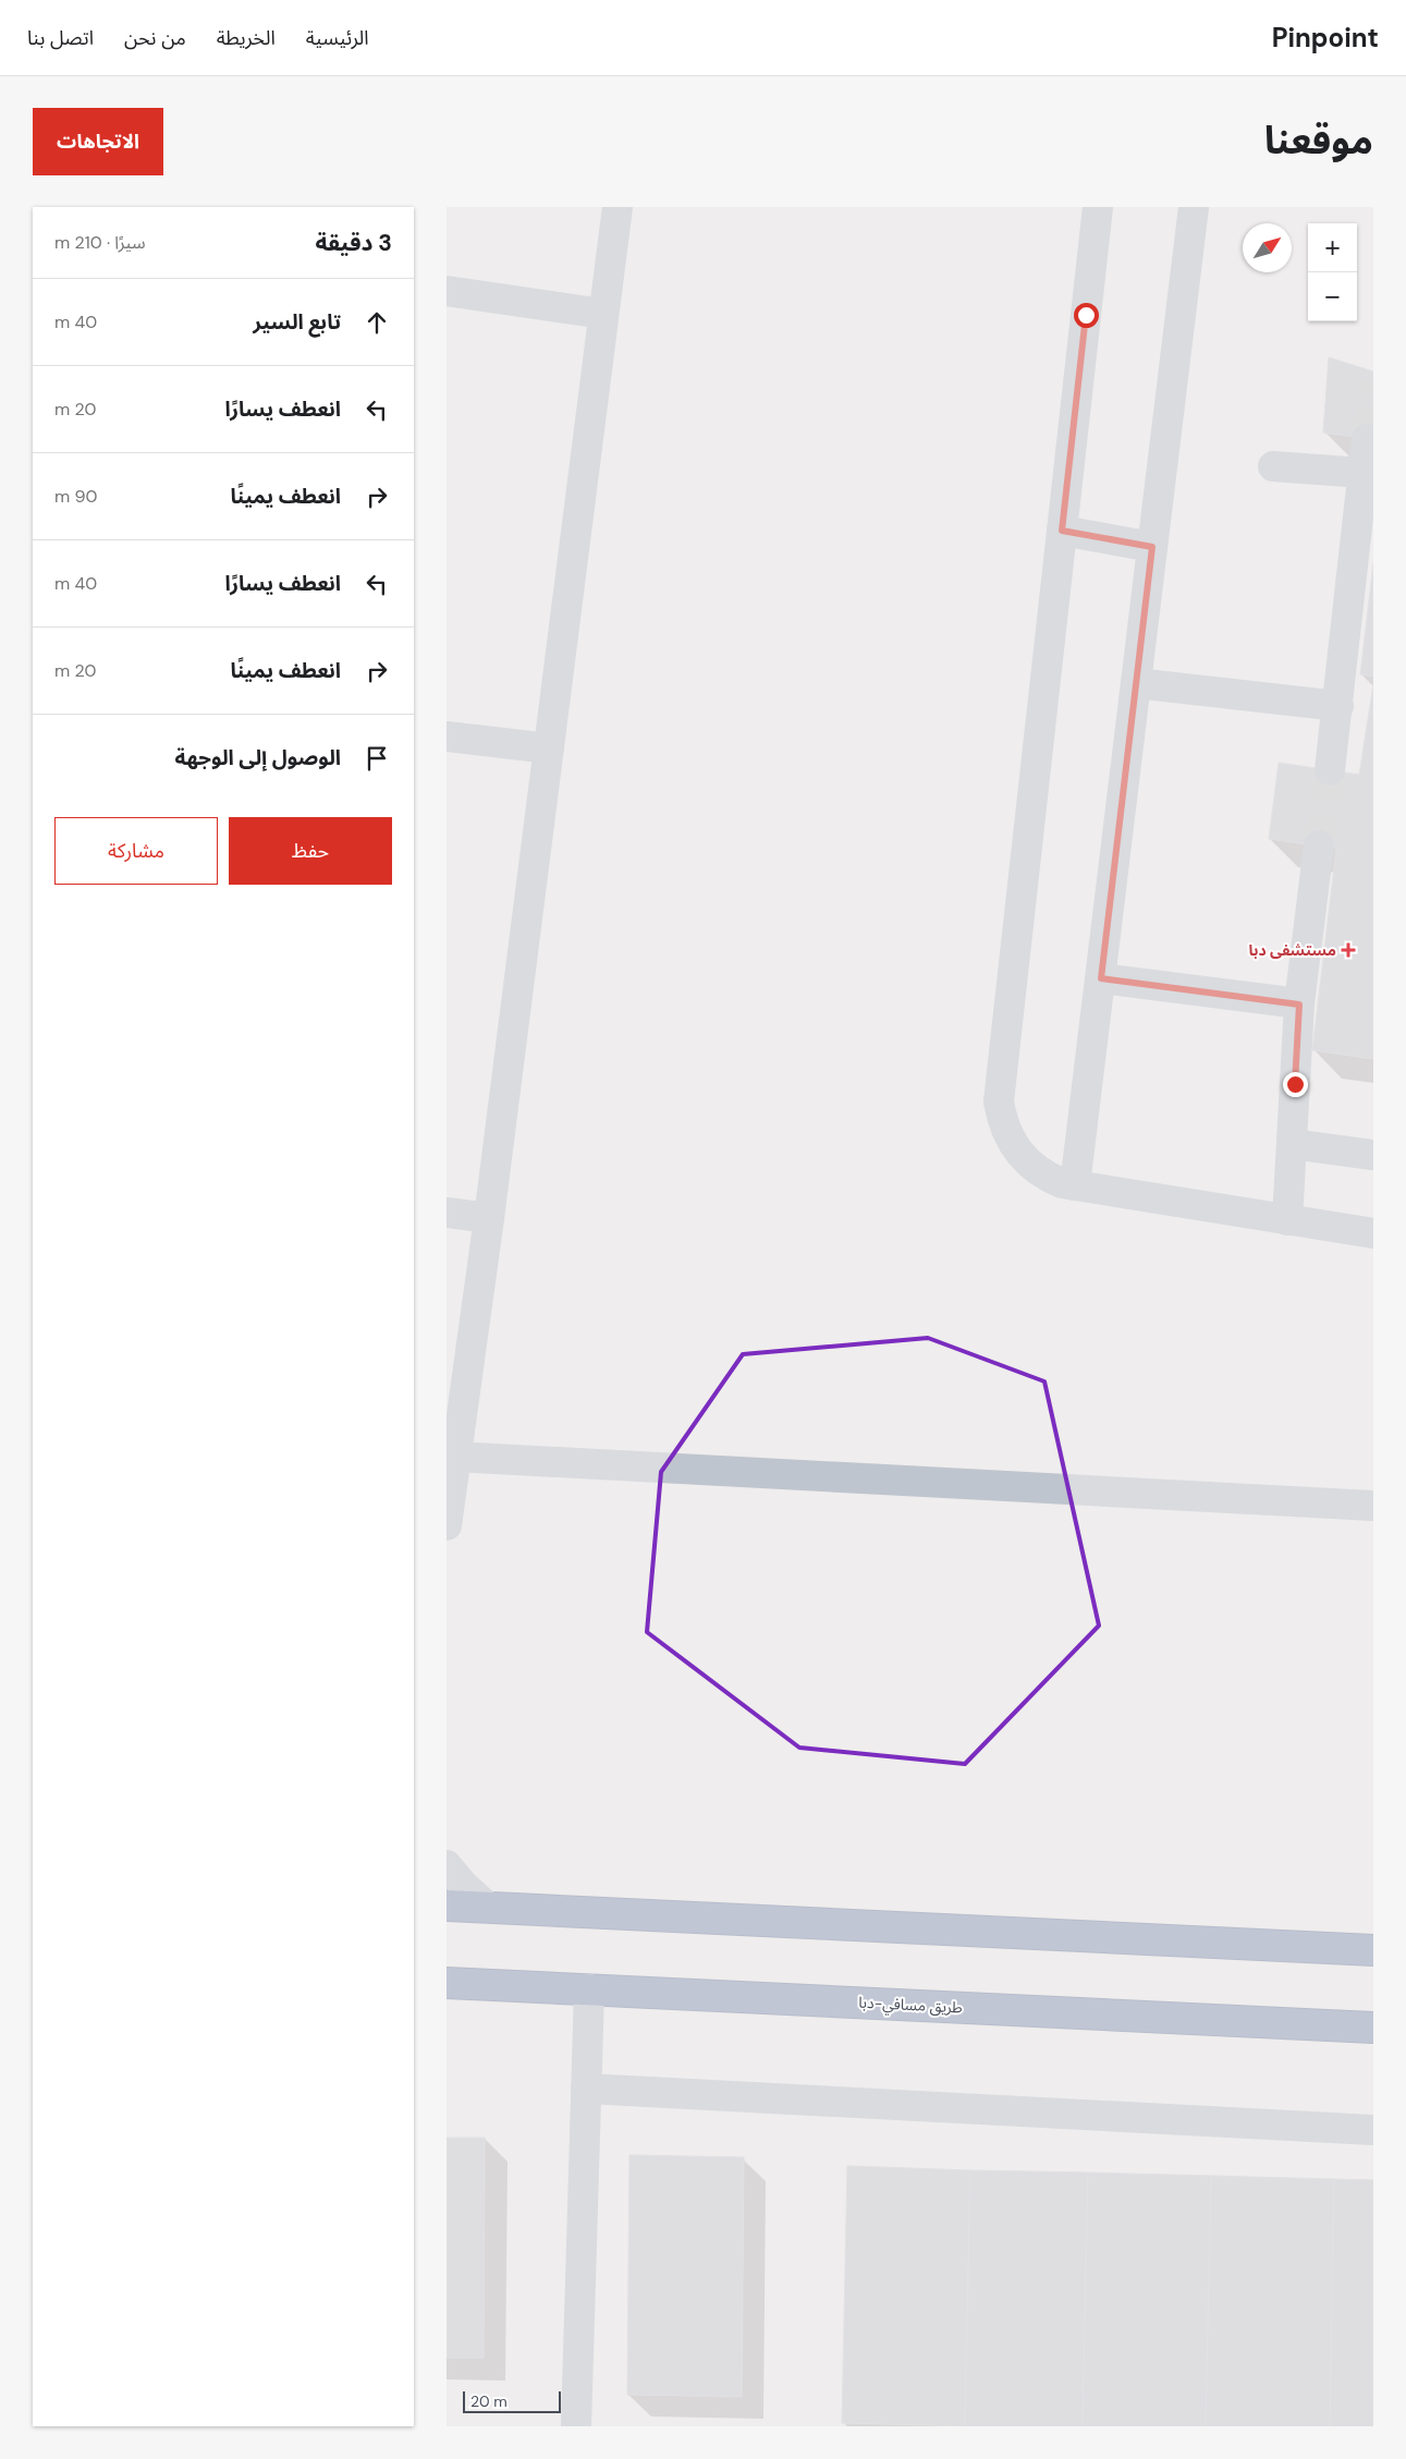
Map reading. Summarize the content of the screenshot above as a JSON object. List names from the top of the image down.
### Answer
{
  "streets": {
    "highway": ["طريق مسافي-دبا"]
  },
  "places": {
    "health": ["مستشفى دبا"]
  },
  "scale_bar": "20 m",
  "north": "top right",
  "page": {
    "header": "Pinpoint",
    "nav": [
      "الرئيسية",
      "الخريطة",
      "من نحن",
      "اتصل بنا"
    ],
    "title": "موقعنا",
    "buttons": [
      "الاتجاهات",
      ["حفظ", "مشاركة"]
    ],
    "heading": ["3 دقيقة", "سيرًا · 210 m"],
    "map_buttons": ["+", "−"],
    "list": [
      ["تابع السير", "40 m"],
      ["انعطف يسارًا", "20 m"],
      ["انعطف يمينًا", "90 m"],
      ["انعطف يسارًا", "40 m"],
      ["انعطف يمينًا", "20 m"],
      "الوصول إلى الوجهة"
    ],
    "scale": "20 m"
  }
}
